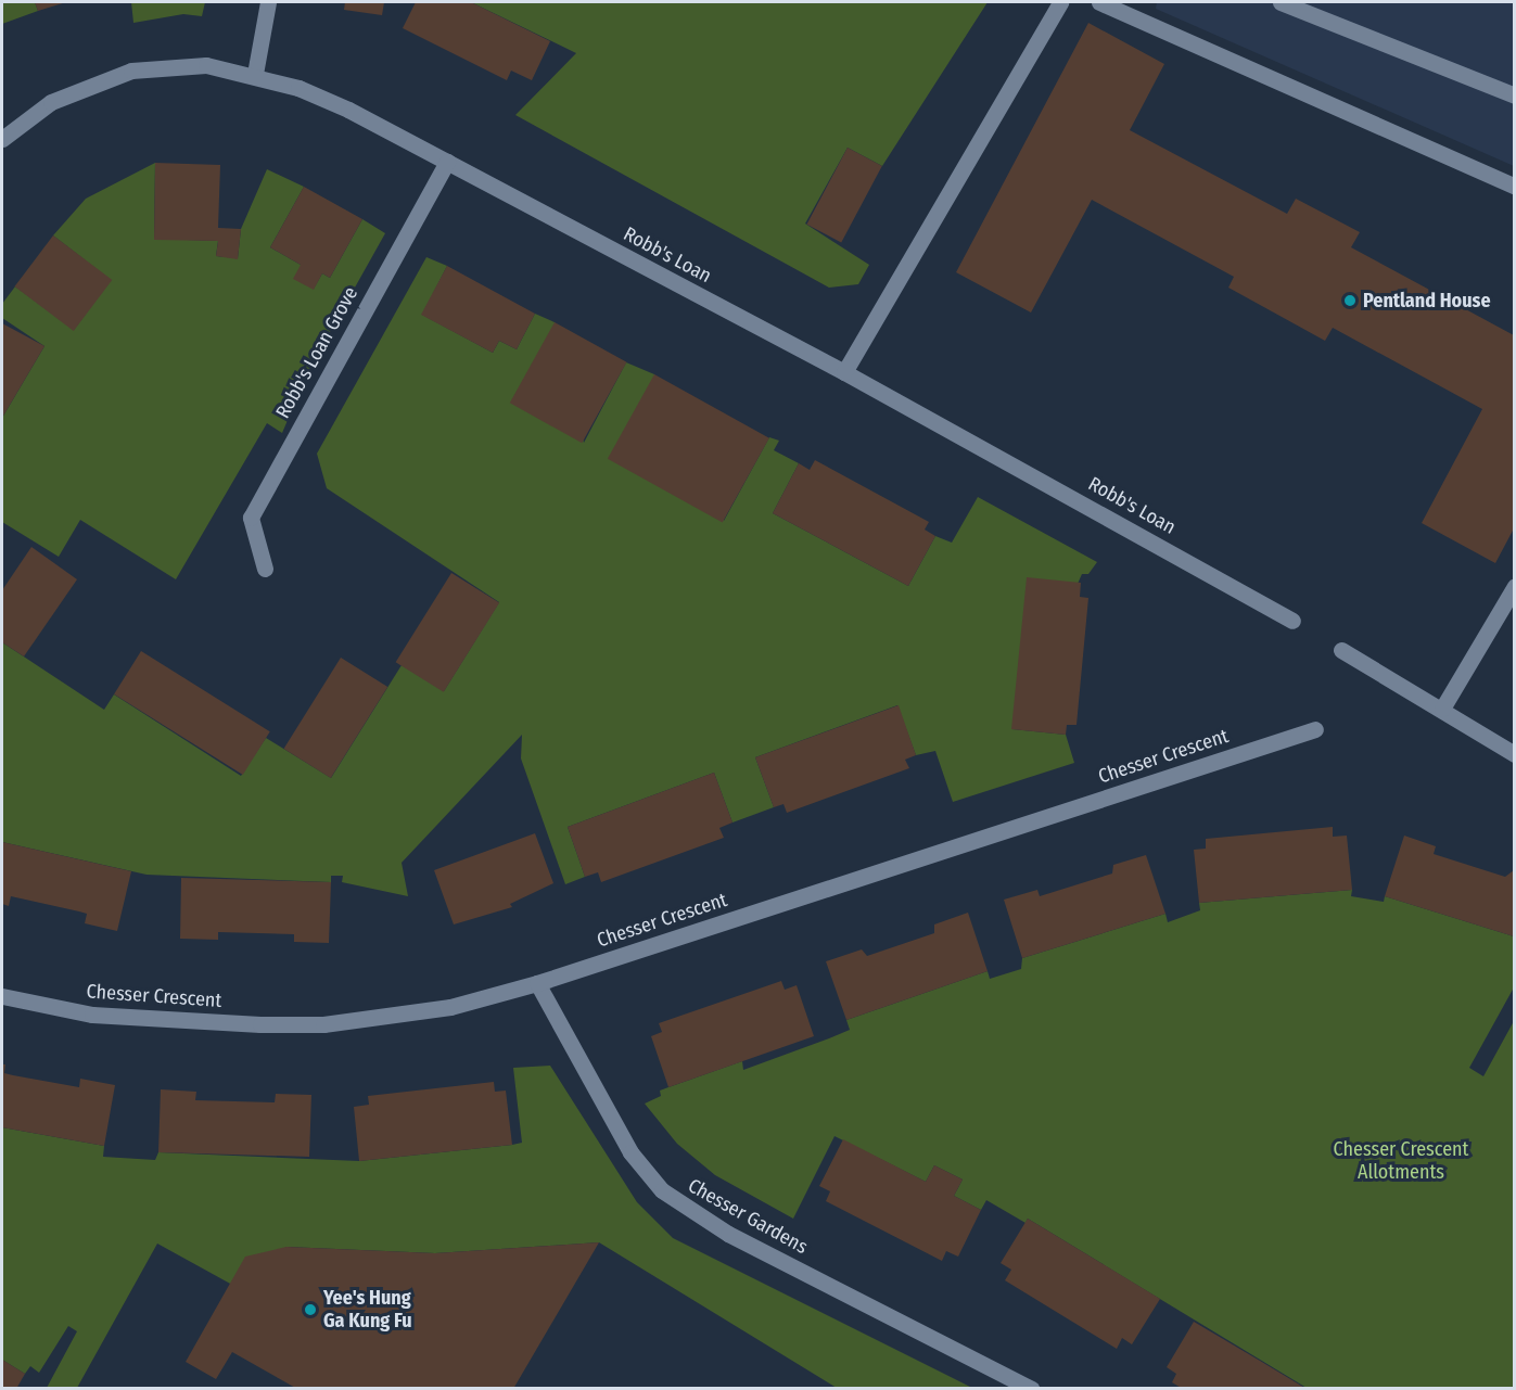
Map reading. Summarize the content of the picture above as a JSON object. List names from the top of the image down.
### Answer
{
  "streets": {
    "street": [
      "Robb's Loan",
      "Robb's Loan Grove",
      "Chesser Crescent",
      "Chesser Gardens"
    ]
  },
  "crossings": [
    ["Robb's Loan", "Robb's Loan Grove"],
    ["Chesser Crescent", "Chesser Gardens"]
  ],
  "parks": ["Chesser Crescent Allotments"],
  "places": ["Pentland House", "Yee's Hung Ga Kung Fu"]
}
